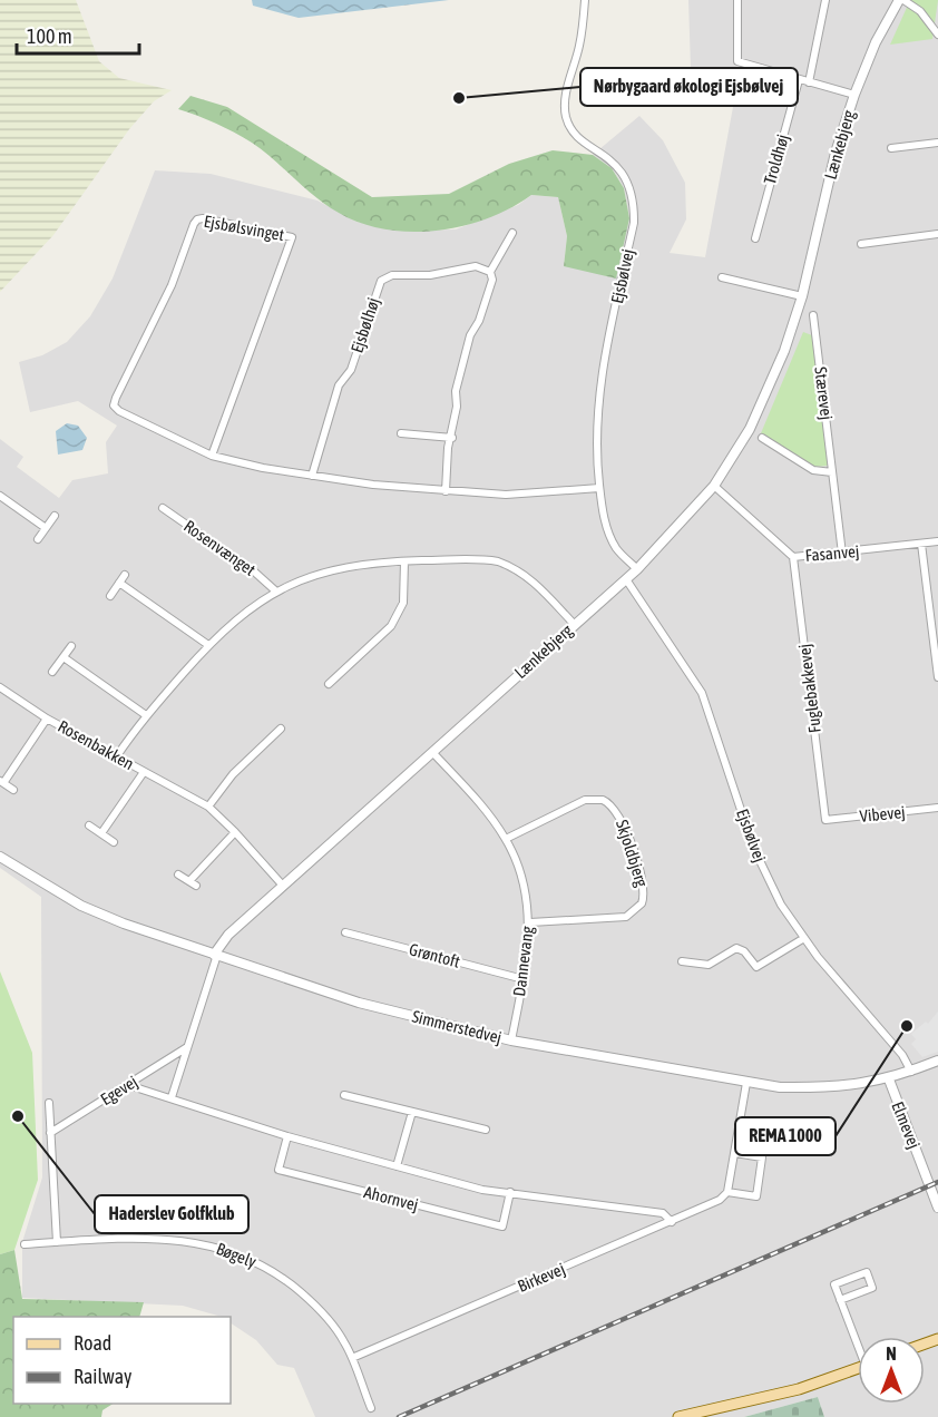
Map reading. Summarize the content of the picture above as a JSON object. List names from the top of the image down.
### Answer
{
  "streets": {
    "street": [
      "Lænkebjerg",
      "Troldhøj",
      "Ejsbølsvinget",
      "Ejsbølvej",
      "Ejsbølhøj",
      "Stærevej",
      "Rosenvænget",
      "Fasanvej",
      "Fuglebakkevej",
      "Rosenbakken",
      "Vibevej",
      "Skjoldbjerg",
      "Grøntoft",
      "Dannevang",
      "Simmerstedvej",
      "Egevej",
      "Elmevej",
      "Ahornvej",
      "Bøgely",
      "Birkevej"
    ]
  },
  "crossings": [
    ["Lænkebjerg", "Ejsbølvej"],
    ["Lænkebjerg", "Rosenvænget"],
    ["Lænkebjerg", "Fasanvej"],
    ["Lænkebjerg", "Rosenbakken"],
    ["Lænkebjerg", "Dannevang"],
    ["Lænkebjerg", "Simmerstedvej"],
    ["Ejsbølsvinget", "Ejsbølvej"],
    ["Ejsbølsvinget", "Ejsbølhøj"],
    ["Ejsbølvej", "Simmerstedvej"],
    ["Stærevej", "Fasanvej"],
    ["Rosenvænget", "Rosenbakken"],
    ["Fasanvej", "Fuglebakkevej"],
    ["Fuglebakkevej", "Vibevej"],
    ["Skjoldbjerg", "Dannevang"],
    ["Grøntoft", "Dannevang"],
    ["Dannevang", "Simmerstedvej"],
    ["Simmerstedvej", "Elmevej"],
    ["Egevej", "Ahornvej"],
    ["Ahornvej", "Birkevej"],
    ["Bøgely", "Birkevej"]
  ],
  "places": ["Nørbygaard økologi Ejsbølvej", "REMA 1000", "Haderslev Golfklub"],
  "legend": ["Road", "Railway"],
  "scale_bar": "100 m",
  "north": "top"
}
